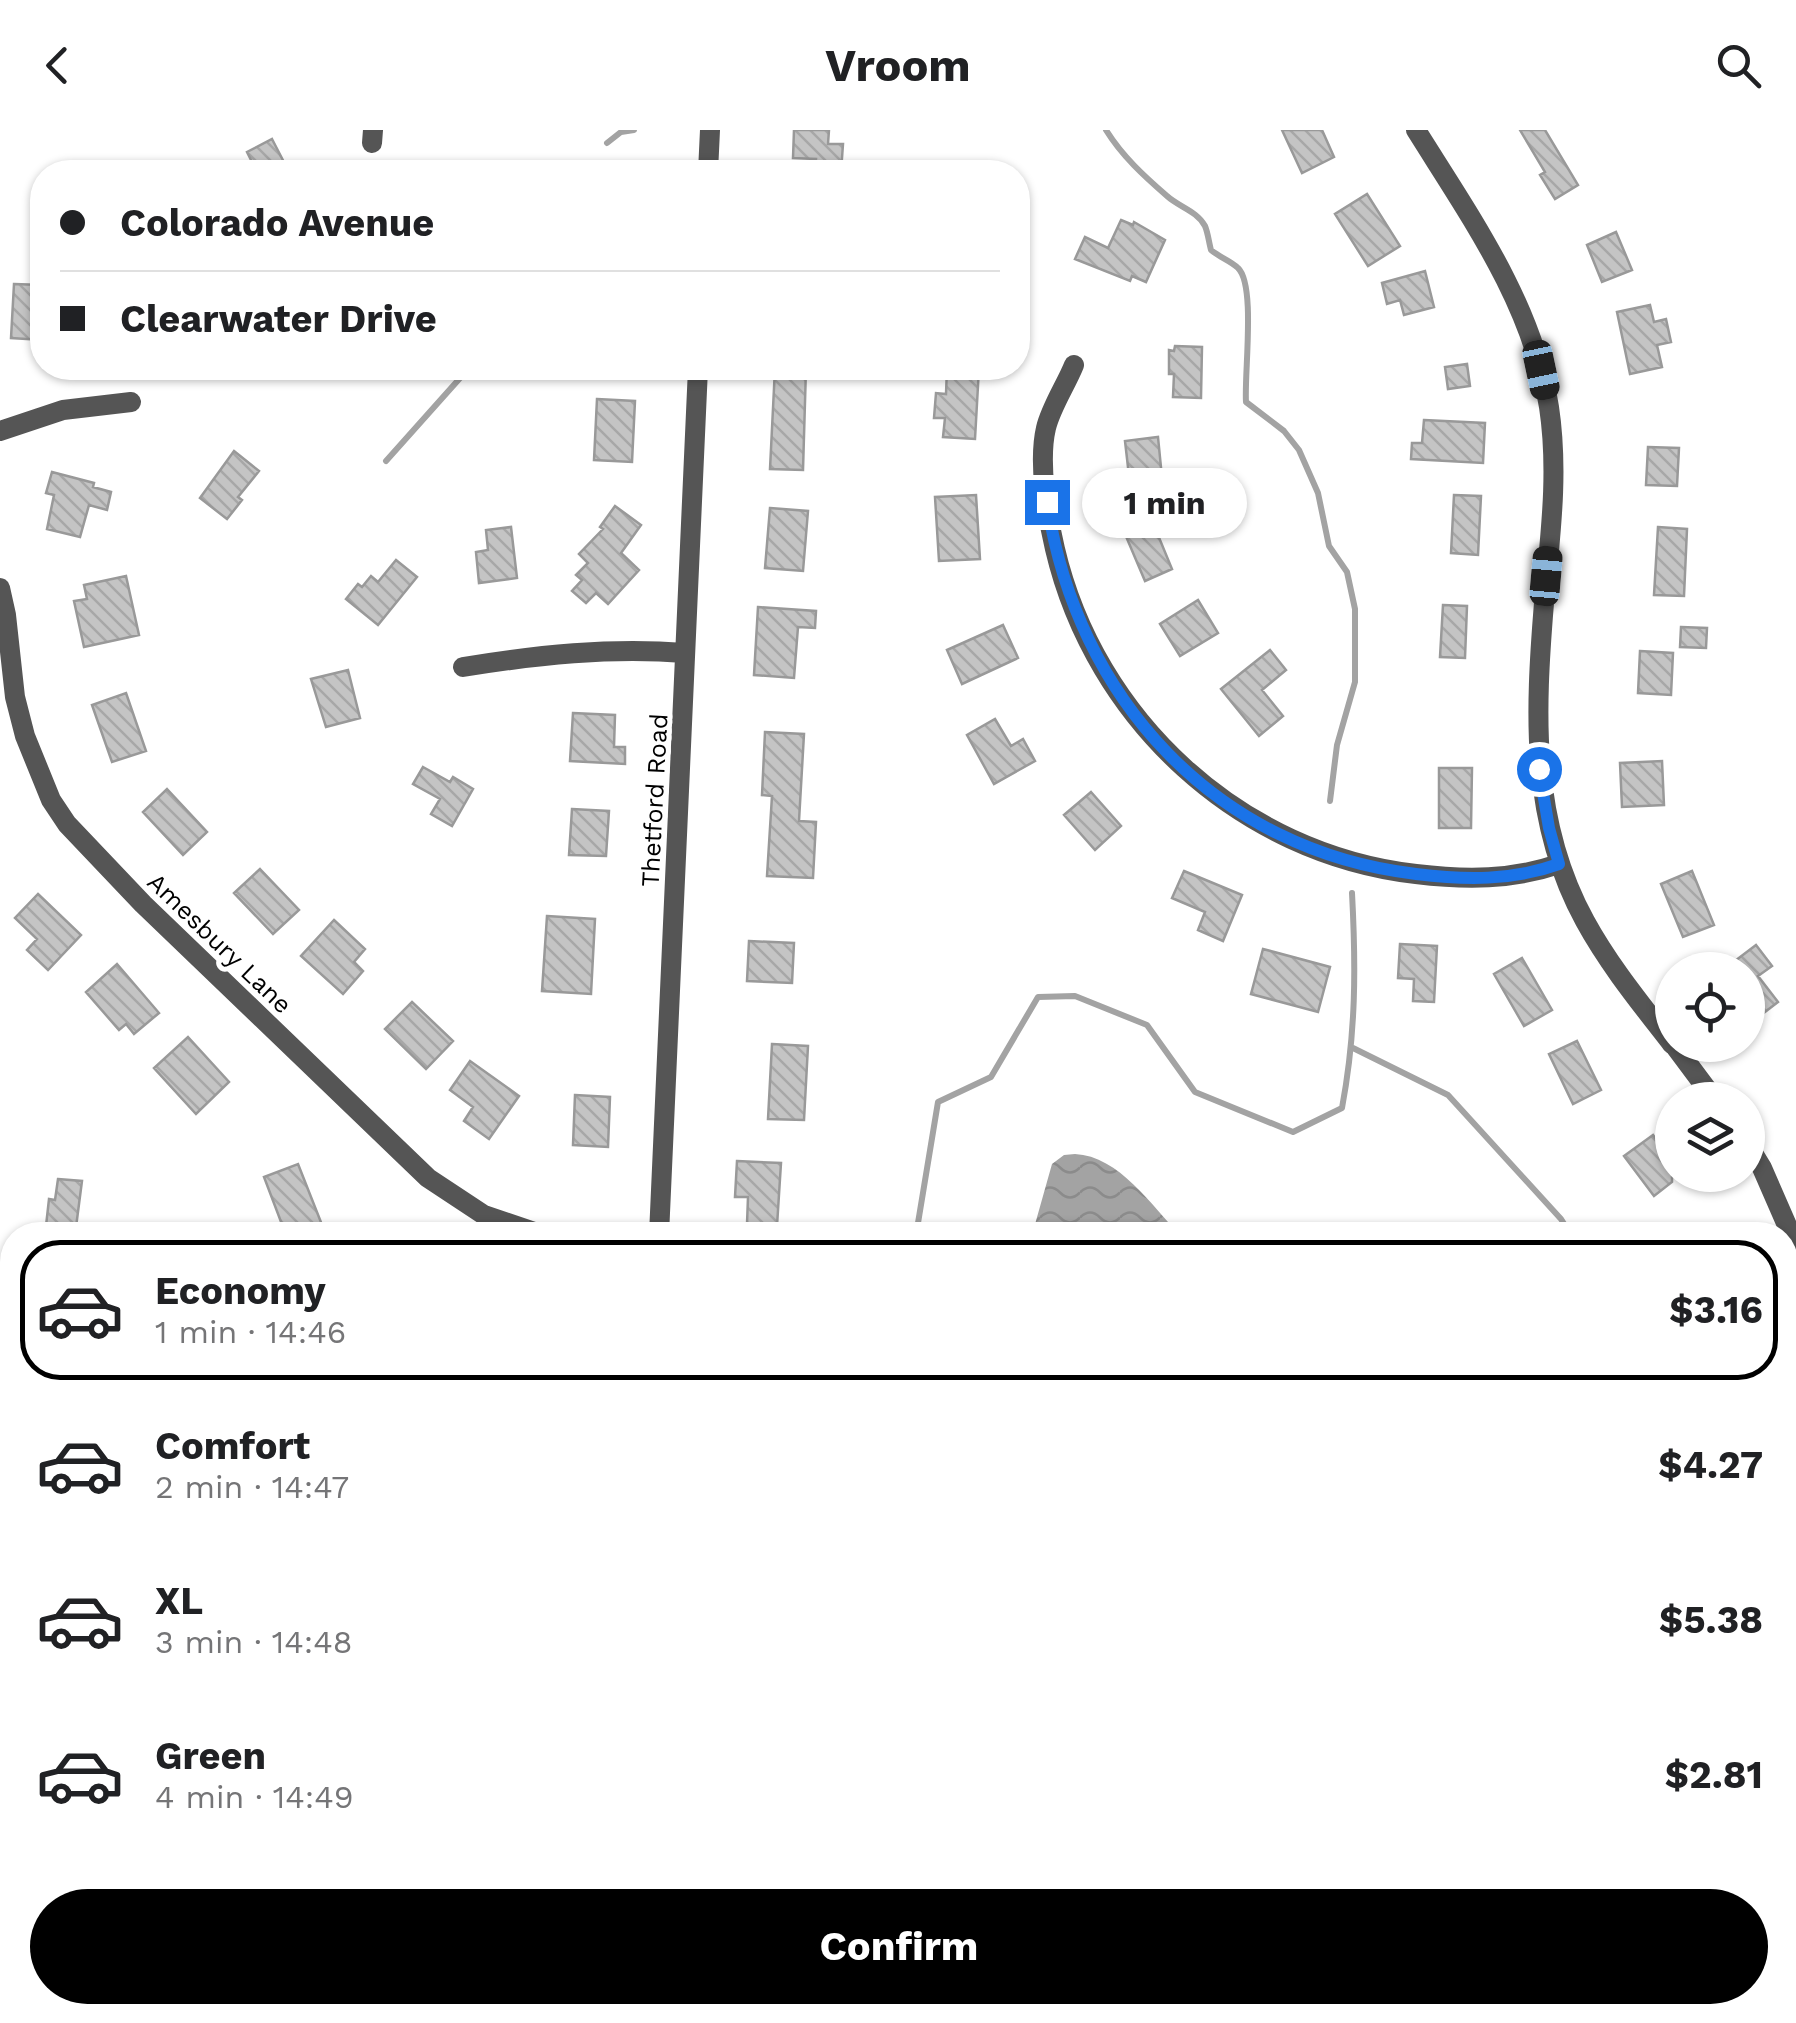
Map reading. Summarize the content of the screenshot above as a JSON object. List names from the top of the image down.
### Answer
{
  "streets": {
    "street": ["Thetford Road", "Amesbury Lane"]
  },
  "page": {
    "header": "Vroom",
    "banner": ["Colorado Avenue", "Clearwater Drive"],
    "bubble": "1 min",
    "list": [
      {
        "name": "Economy",
        "note": "1 min · 14:46",
        "value": "$3.16"
      },
      {
        "name": "Comfort",
        "note": "2 min · 14:47",
        "value": "$4.27"
      },
      {
        "name": "XL",
        "note": "3 min · 14:48",
        "value": "$5.38"
      },
      {
        "name": "Green",
        "note": "4 min · 14:49",
        "value": "$2.81"
      }
    ],
    "buttons": "Confirm"
  }
}
